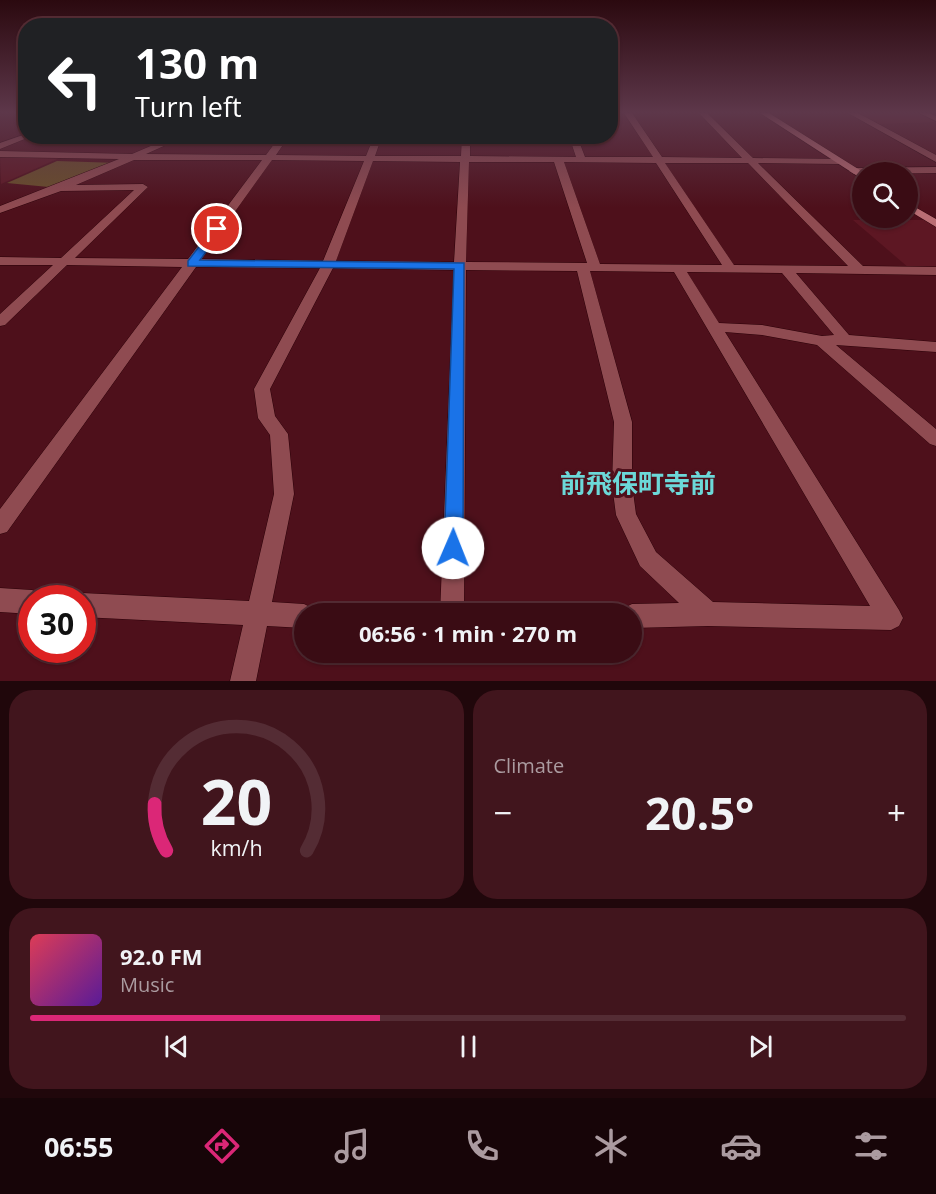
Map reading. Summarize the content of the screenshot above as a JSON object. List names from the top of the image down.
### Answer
{
  "districts": ["前飛保町寺前"],
  "page": {
    "turn": ["130 m", "Turn left"],
    "limit": "30",
    "trip": "06:56 · 1 min · 270 m",
    "tile": "Climate",
    "heat": ["−", "20.5°", "+"],
    "song": ["92.0 FM", "Music"],
    "tabs": "06:55",
    "gauge": ["20", "km/h"]
  }
}
